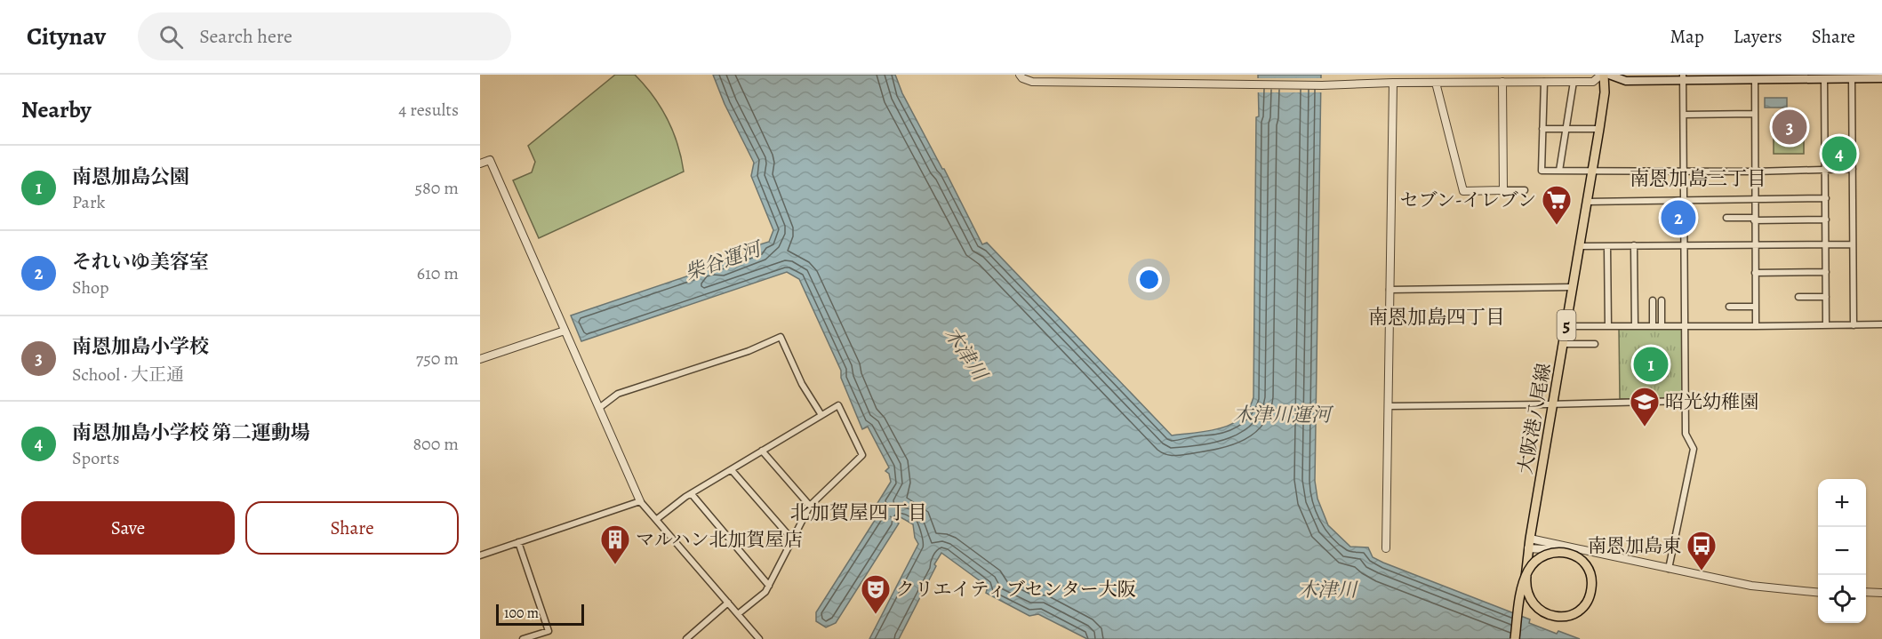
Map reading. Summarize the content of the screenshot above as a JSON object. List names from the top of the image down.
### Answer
{
  "streets": {
    "main road": ["5", "大阪港八尾線"]
  },
  "districts": ["南恩加島三丁目", "南恩加島四丁目", "北加賀屋四丁目"],
  "water": ["柴谷運河", "木津川", "木津川運河"],
  "places": {
    "supermarket": ["セブン-イレブン"],
    "school or university": ["昭光幼稚園"],
    "building": ["マルハン北加賀屋店"],
    "bus stop": ["南恩加島東"],
    "theatre": ["クリエイティブセンター大阪"]
  },
  "scale_bar": "100 m",
  "page": {
    "header": "Citynav",
    "search": "Search here",
    "nav": ["Map", "Layers", "Share"],
    "heading": ["Nearby", "4 results"],
    "pins": [
      "3",
      "4",
      "2",
      "1"
    ],
    "list": [
      {
        "mark": "1",
        "name": "南恩加島公園",
        "note": "Park",
        "value": "580 m"
      },
      {
        "mark": "2",
        "name": "それいゆ美容室",
        "note": "Shop",
        "value": "610 m"
      },
      {
        "mark": "3",
        "name": "南恩加島小学校",
        "note": "School · 大正通",
        "value": "750 m"
      },
      {
        "mark": "4",
        "name": "南恩加島小学校 第二運動場",
        "note": "Sports",
        "value": "800 m"
      }
    ],
    "map_buttons": ["+", "−"],
    "buttons": ["Save", "Share"],
    "scale": "100 m"
  }
}
